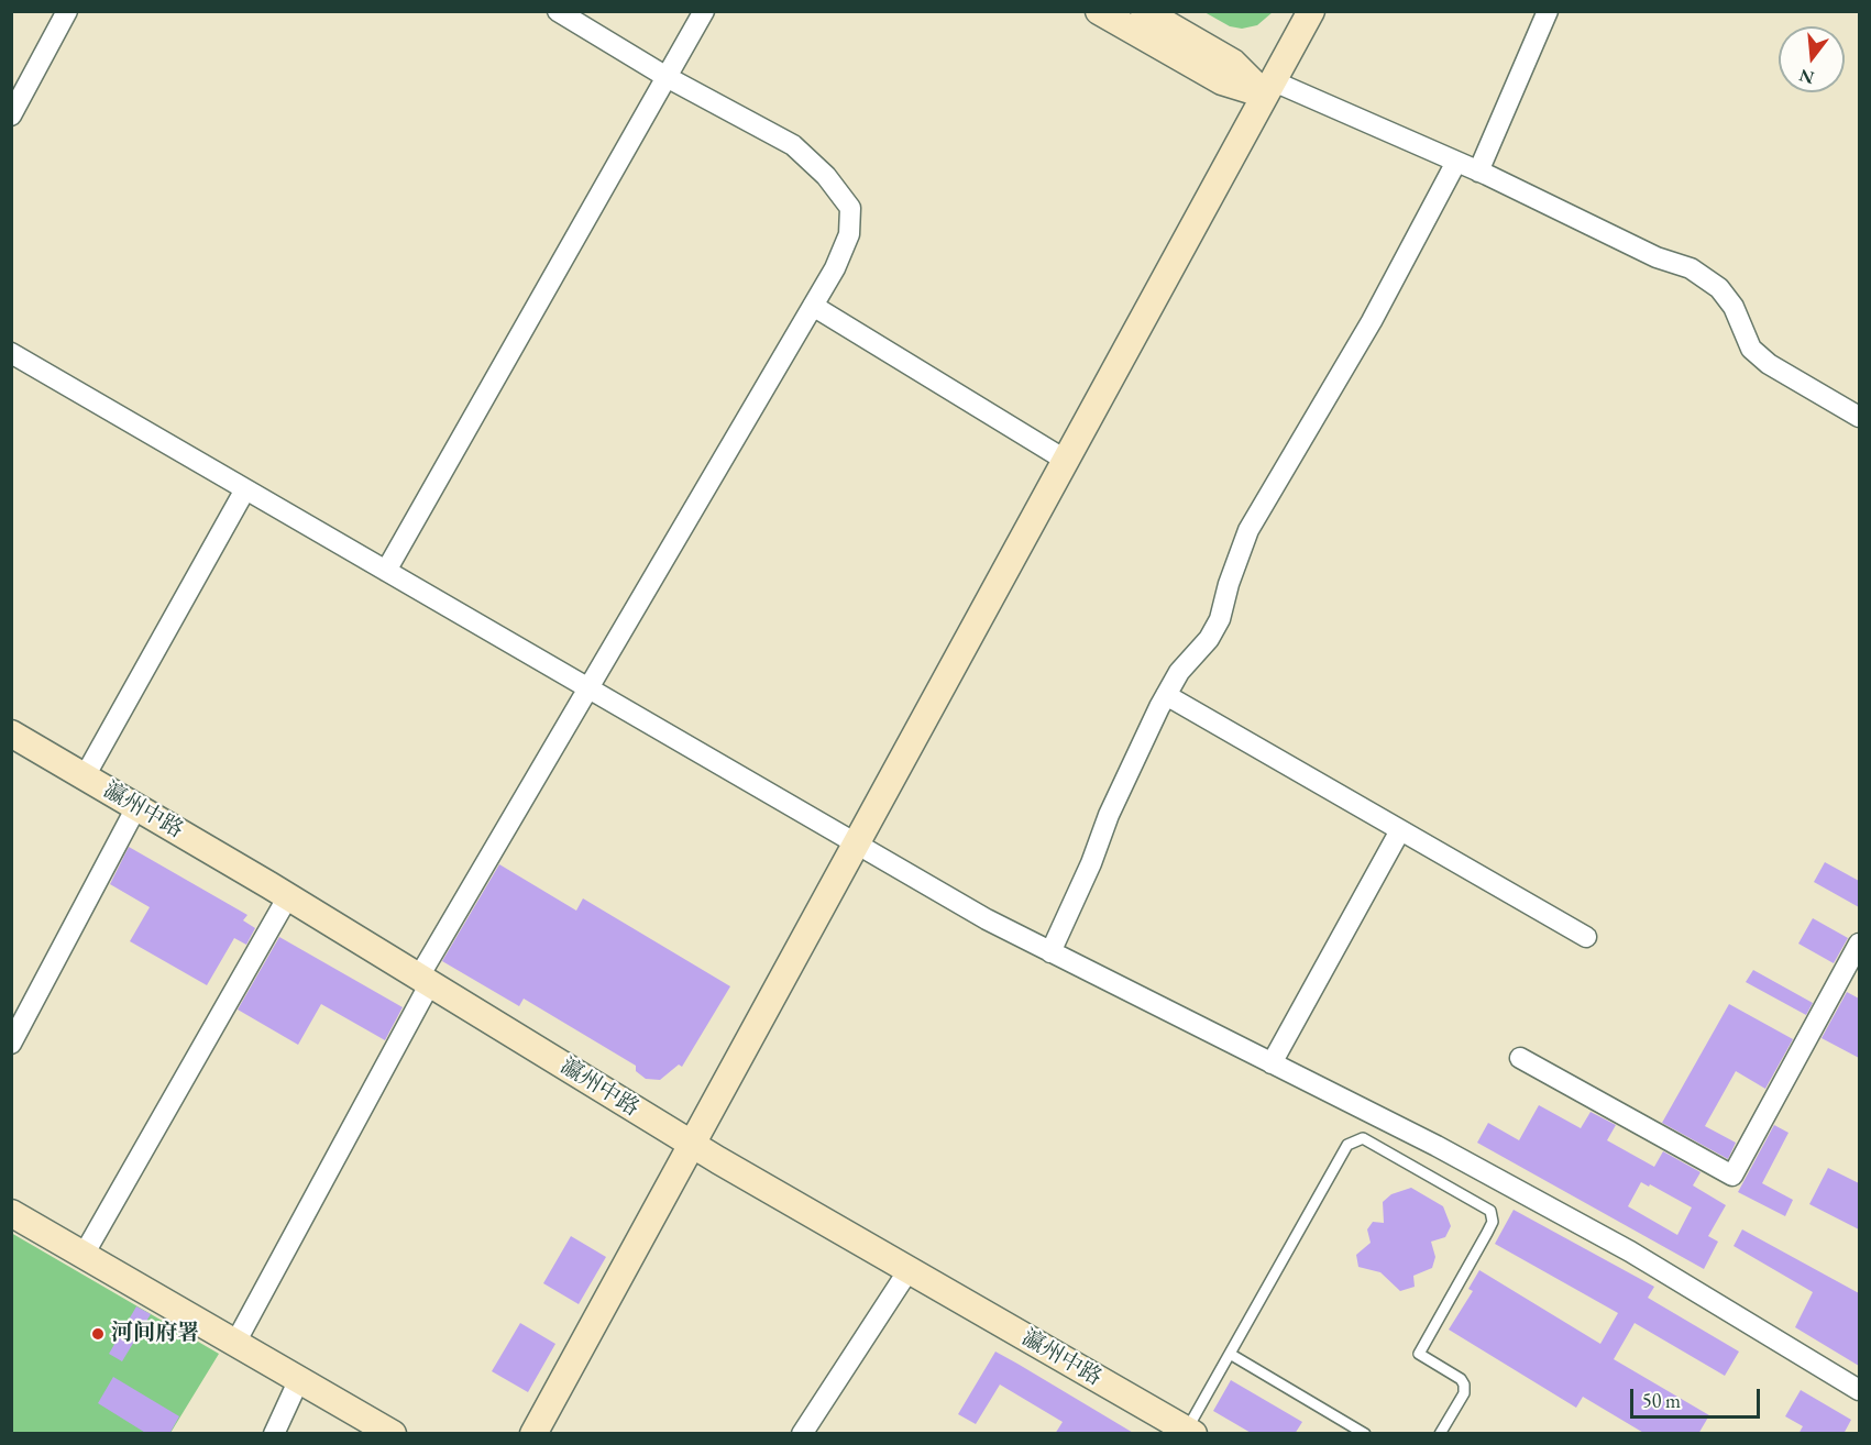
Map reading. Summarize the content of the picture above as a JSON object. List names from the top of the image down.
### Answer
{
  "streets": {
    "street": ["瀛州中路"]
  },
  "places": ["河间府署"],
  "scale_bar": "50 m",
  "north": "bottom"
}
